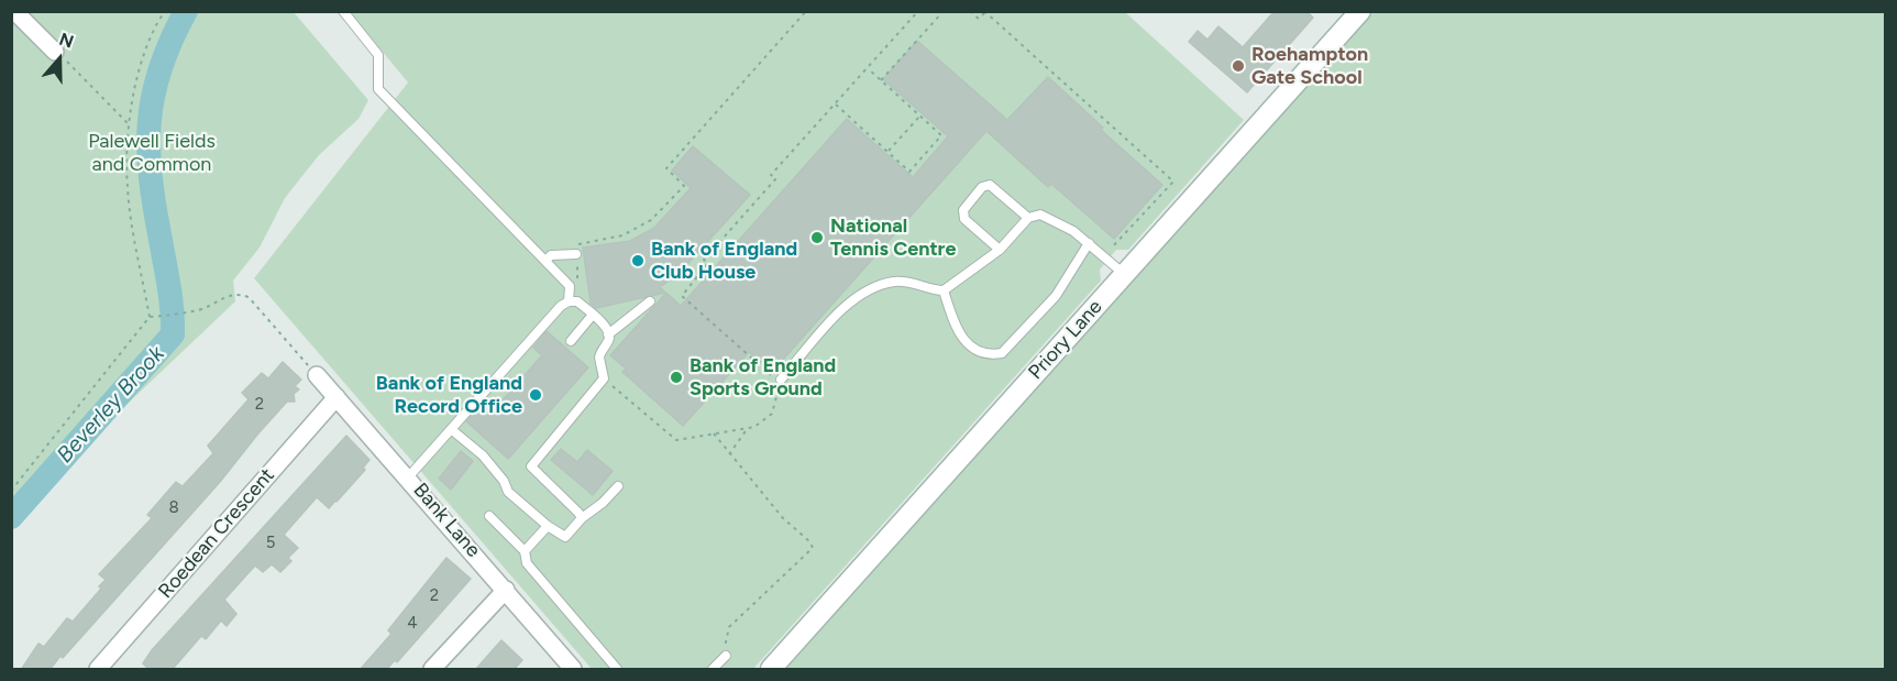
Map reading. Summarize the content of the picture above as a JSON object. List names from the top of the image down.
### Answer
{
  "streets": {
    "street": ["Priory Lane", "Bank Lane", "Roedean Crescent"]
  },
  "crossings": [
    ["Bank Lane", "Roedean Crescent"]
  ],
  "water": ["Beverley Brook"],
  "parks": ["Palewell Fields and Common"],
  "places": [
    "Roehampton Gate School",
    "National Tennis Centre",
    "Bank of England Club House",
    "Bank of England Sports Ground",
    "Bank of England Record Office"
  ],
  "house_numbers": [
    "2",
    "8",
    "5",
    "2",
    "4"
  ],
  "north": "top"
}
